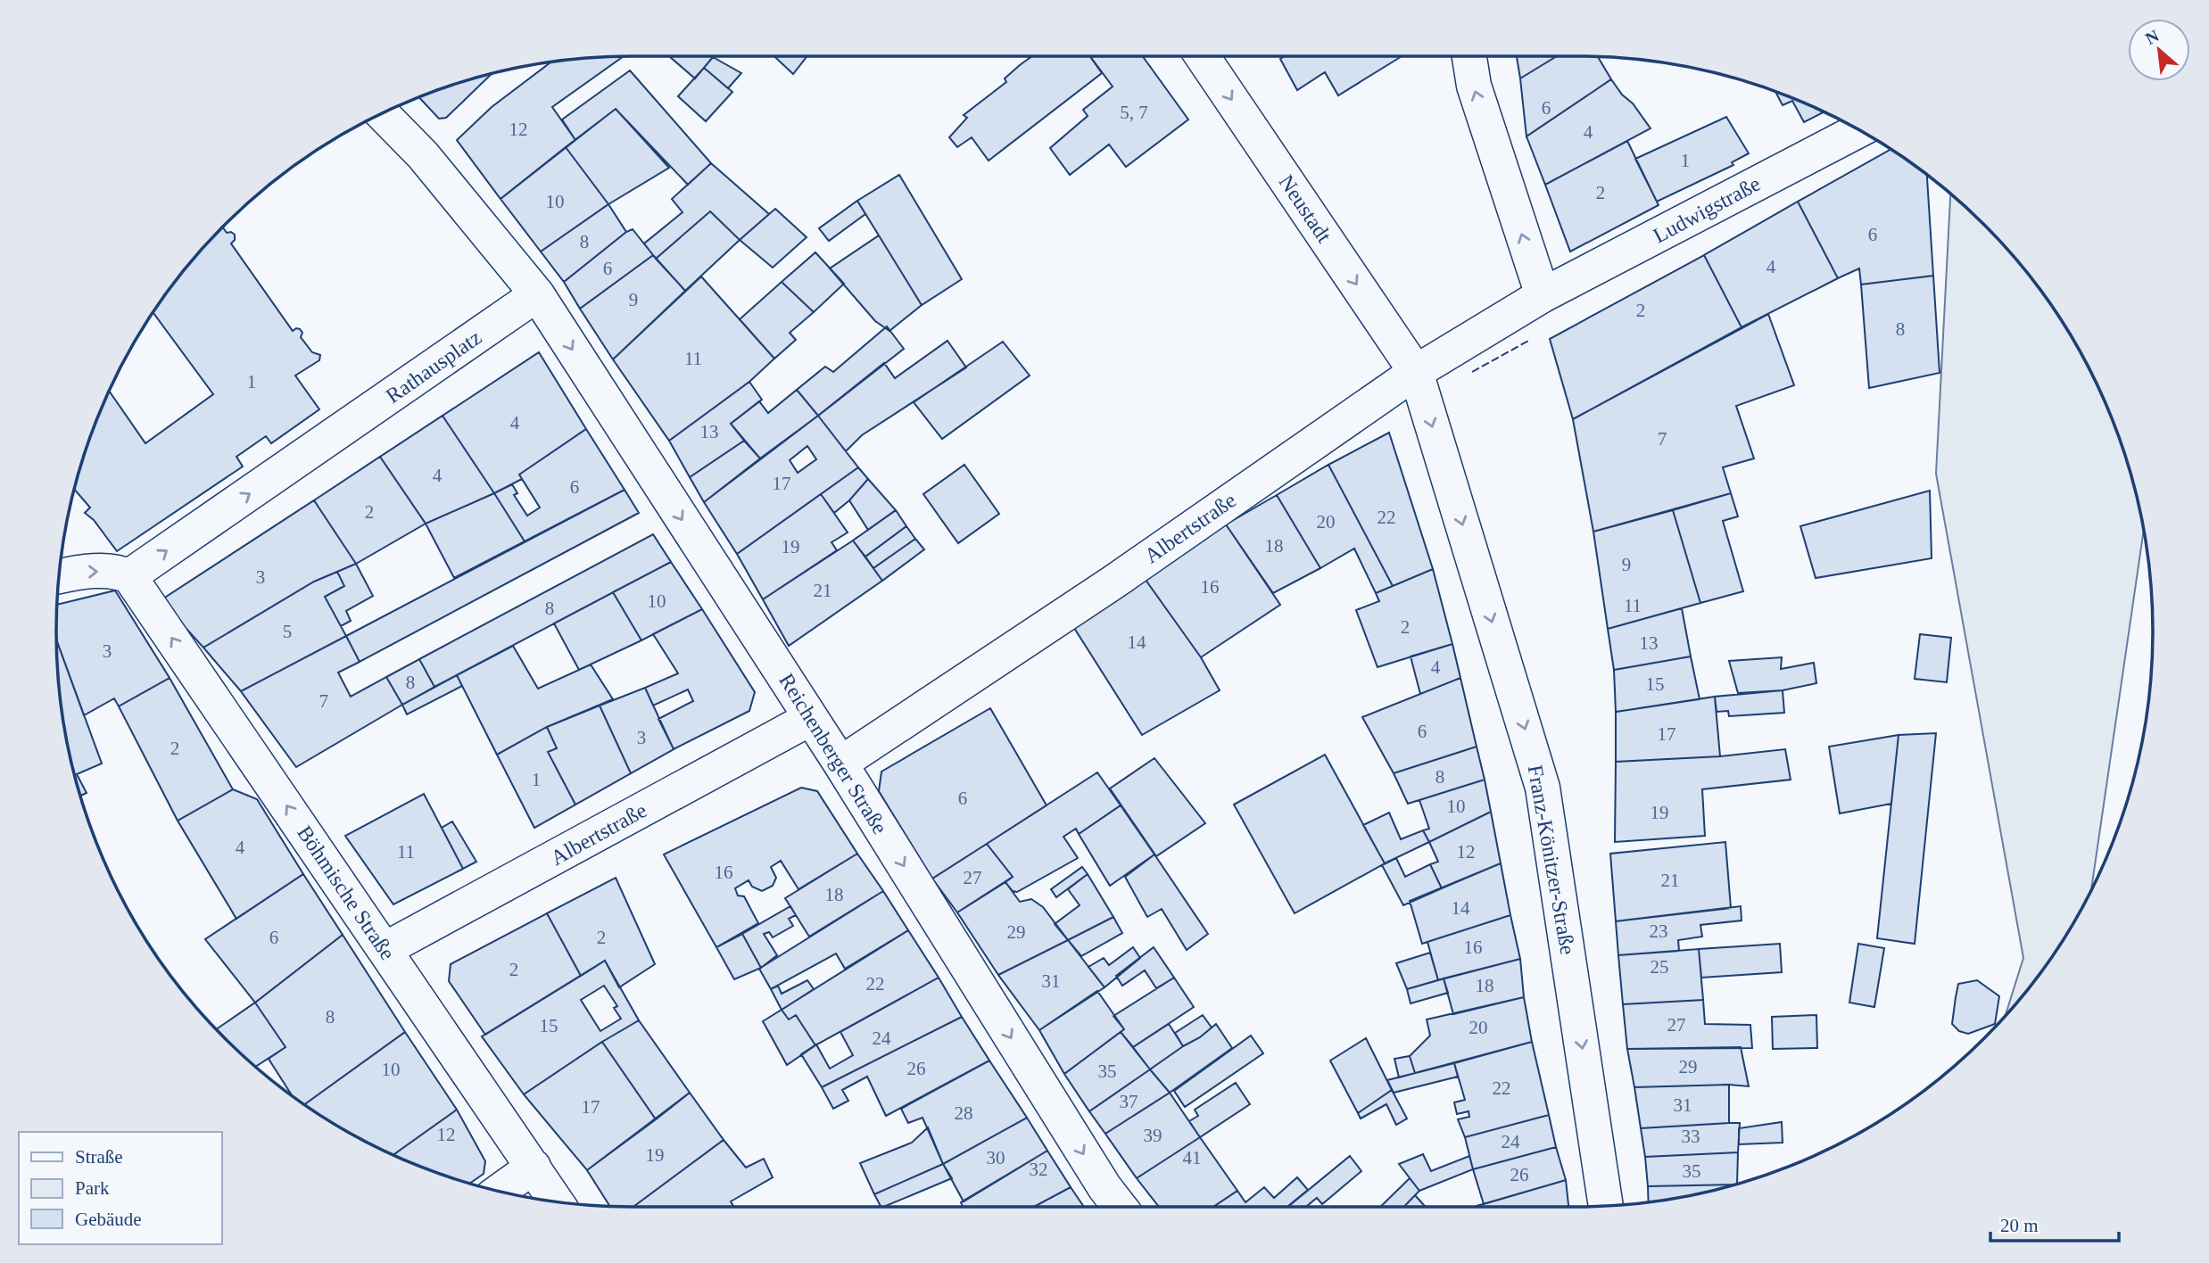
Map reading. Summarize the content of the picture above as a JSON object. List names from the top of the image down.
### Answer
{
  "streets": {
    "street": [
      "Neustadt",
      "Ludwigstraße",
      "Rathausplatz",
      "Albertstraße",
      "Reichenberger Straße",
      "Franz-Könitzer-Straße",
      "Böhmische Straße"
    ]
  },
  "crossings": [
    ["Neustadt", "Albertstraße"],
    ["Neustadt", "Franz-Könitzer-Straße"],
    ["Ludwigstraße", "Albertstraße"],
    ["Rathausplatz", "Reichenberger Straße"],
    ["Rathausplatz", "Böhmische Straße"],
    ["Albertstraße", "Reichenberger Straße"],
    ["Albertstraße", "Franz-Könitzer-Straße"],
    ["Albertstraße", "Böhmische Straße"]
  ],
  "one_way": [
    "Rathausplatz",
    "Reichenberger Straße",
    "Franz-Könitzer-Straße",
    "Böhmische Straße"
  ],
  "house_numbers": [
    "6",
    "5, 7",
    "12",
    "4",
    "1",
    "2",
    "10",
    "6",
    "8",
    "4",
    "6",
    "9",
    "2",
    "8",
    "11",
    "1",
    "4",
    "13",
    "7",
    "4",
    "17",
    "6",
    "2",
    "22",
    "20",
    "18",
    "19",
    "9",
    "3",
    "16",
    "21",
    "10",
    "11",
    "8",
    "2",
    "5",
    "14",
    "13",
    "3",
    "4",
    "8",
    "15",
    "7",
    "6",
    "17",
    "3",
    "2",
    "8",
    "1",
    "6",
    "10",
    "19",
    "4",
    "11",
    "12",
    "16",
    "27",
    "21",
    "18",
    "14",
    "23",
    "29",
    "6",
    "2",
    "16",
    "25",
    "2",
    "31",
    "22",
    "18",
    "8",
    "27",
    "15",
    "20",
    "24",
    "29",
    "26",
    "10",
    "35",
    "22",
    "37",
    "31",
    "17",
    "28",
    "12",
    "39",
    "33",
    "24",
    "19",
    "30",
    "41",
    "32",
    "35",
    "26"
  ],
  "legend": ["Straße", "Park", "Gebäude"],
  "scale_bar": "20 m",
  "north": "top left"
}
